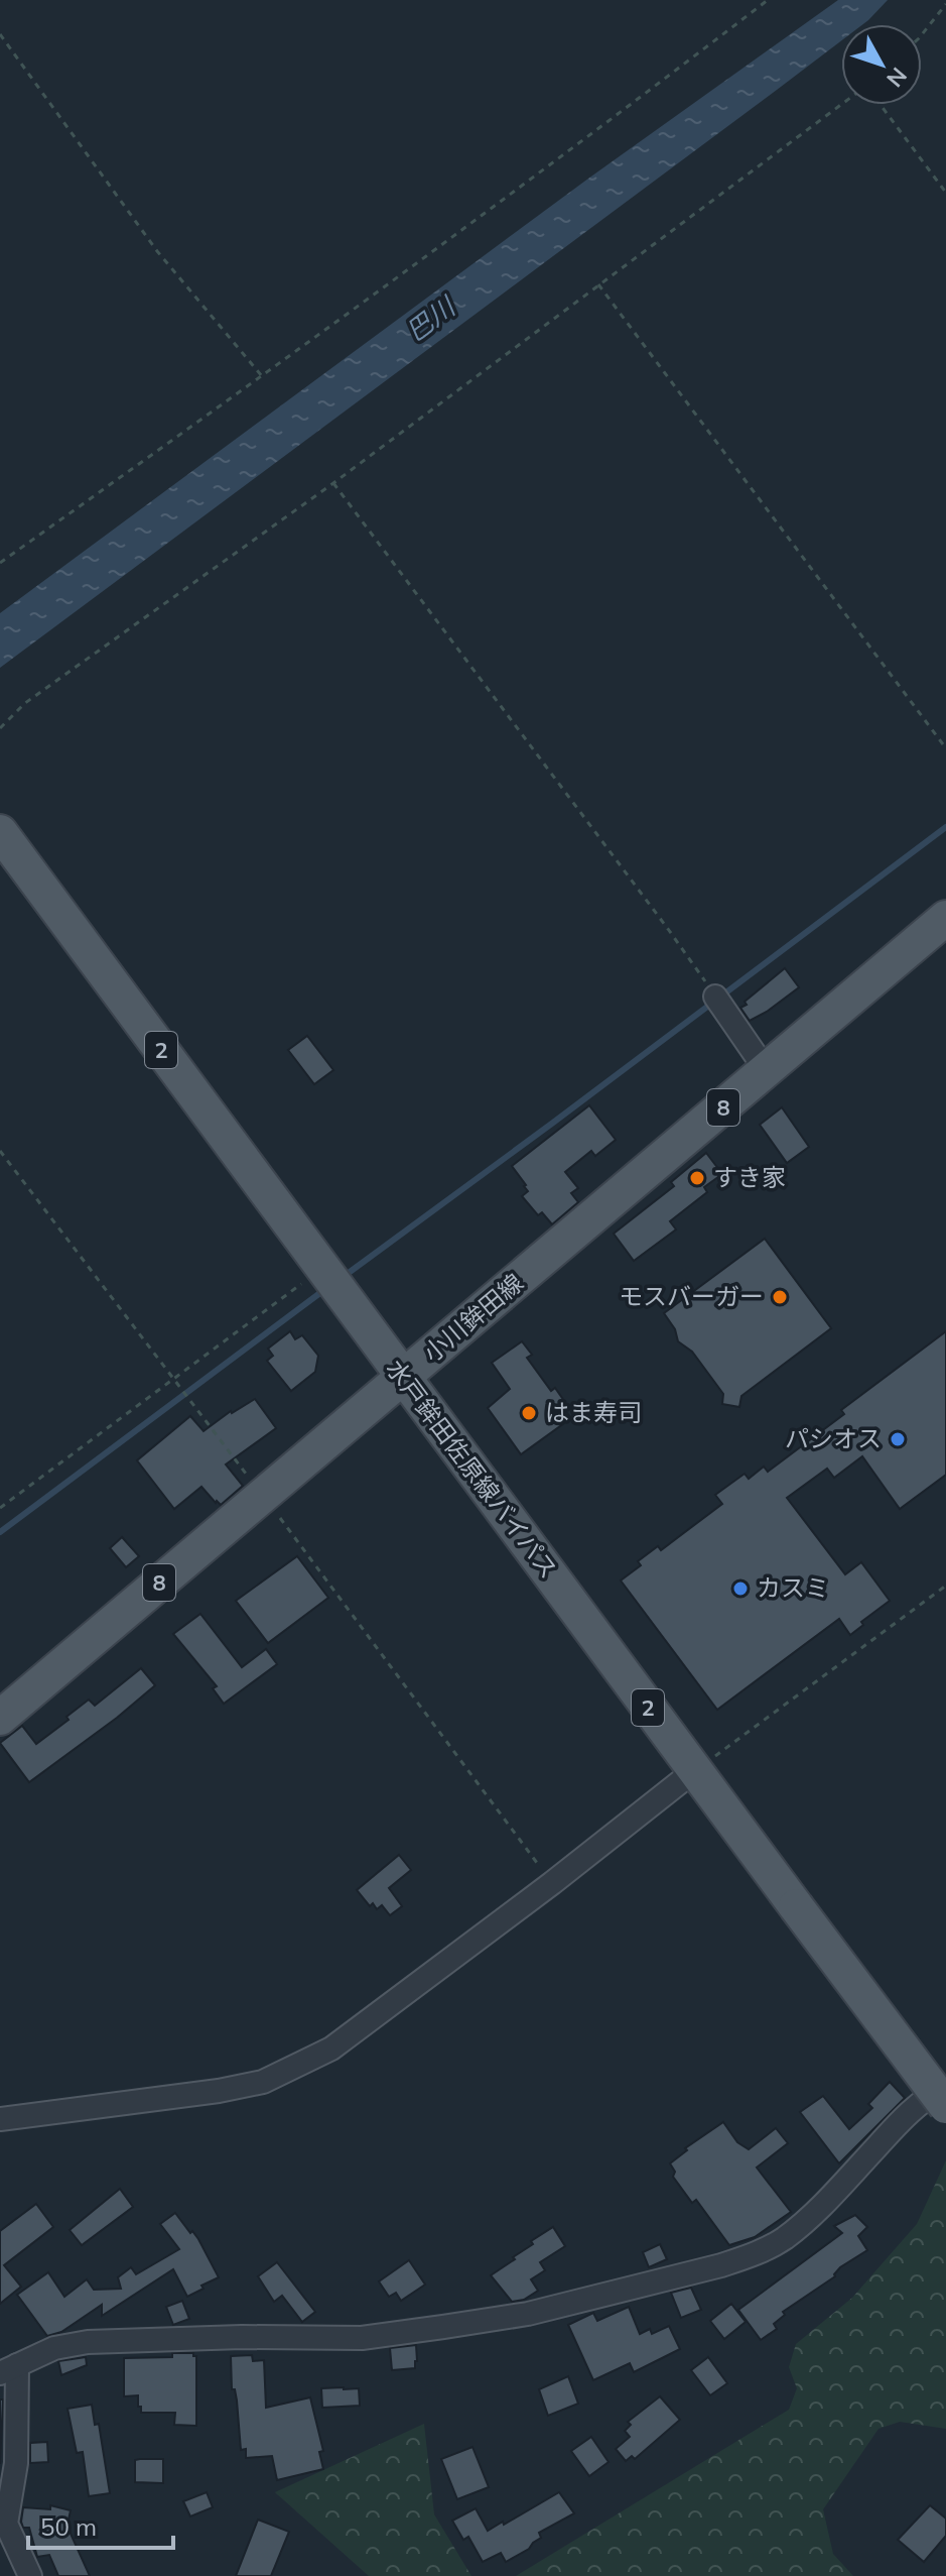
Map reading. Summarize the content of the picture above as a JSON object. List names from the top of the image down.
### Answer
{
  "streets": {
    "main road": [
      "2",
      "8",
      "小川鉾田線",
      "水戸鉾田佐原線バイパス"
    ]
  },
  "crossings": [
    ["小川鉾田線", "水戸鉾田佐原線バイパス"]
  ],
  "water": ["巴川"],
  "places": [
    "すき家",
    "モスバーガー",
    "はま寿司",
    "パシオス",
    "カスミ"
  ],
  "scale_bar": "50 m",
  "north": "bottom right"
}
